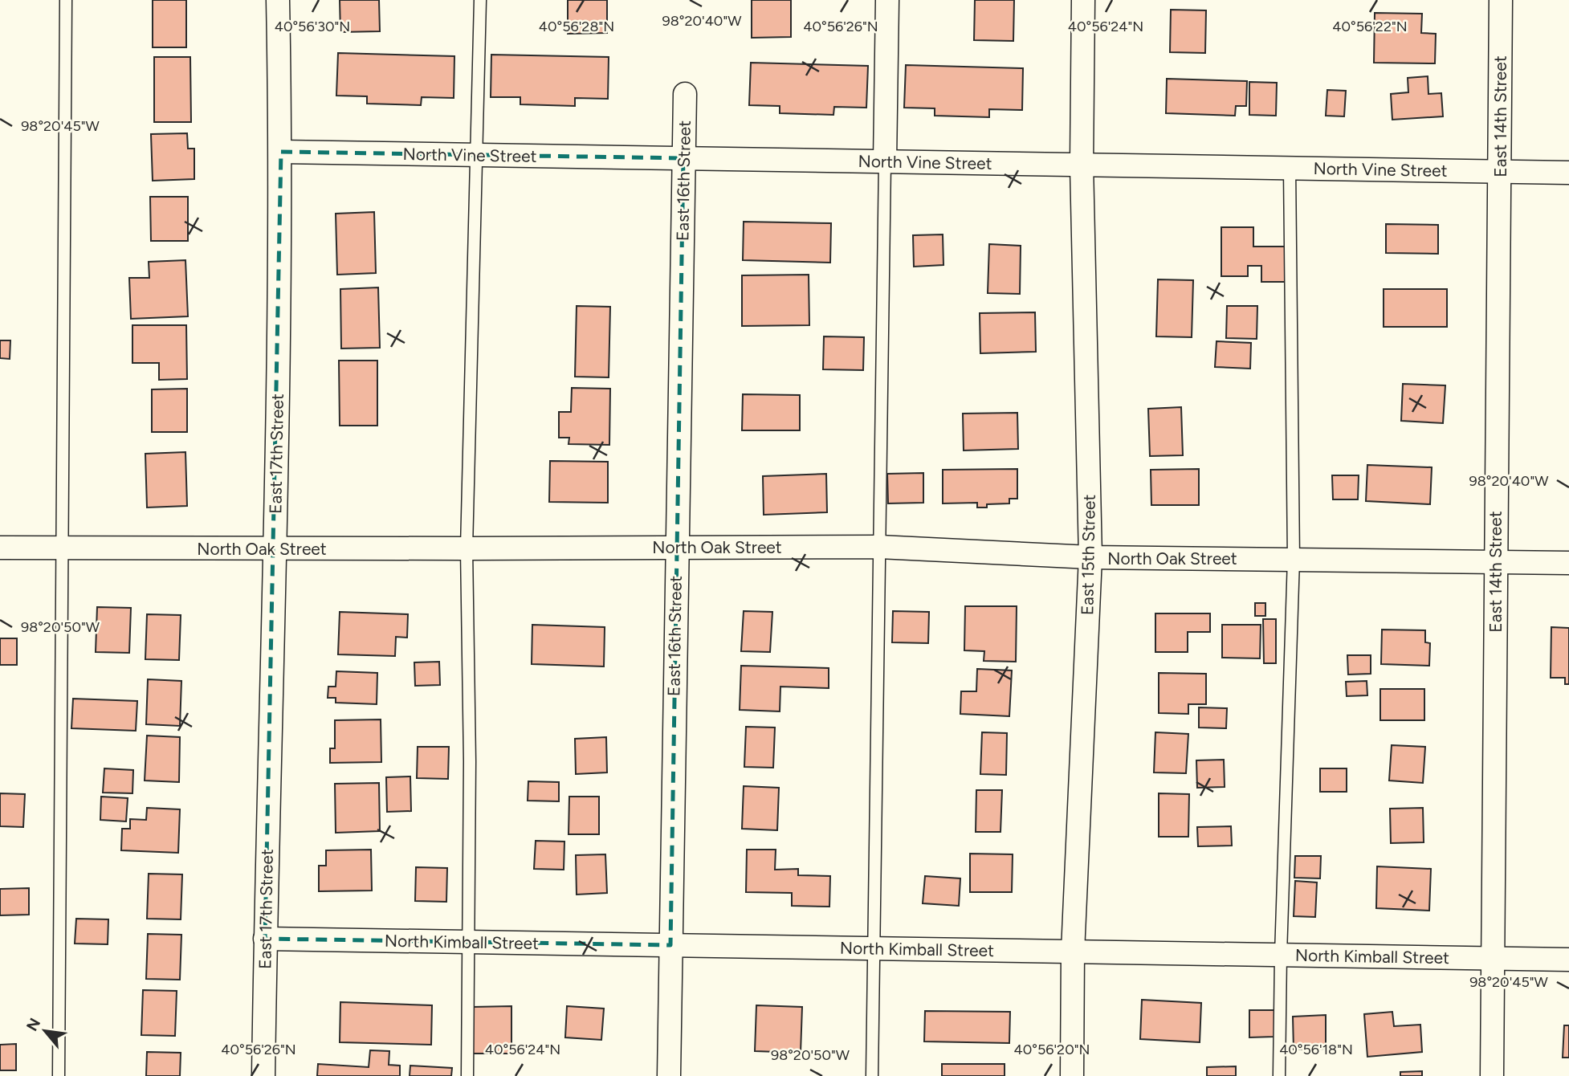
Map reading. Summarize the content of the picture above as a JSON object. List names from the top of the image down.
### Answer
{
  "streets": {
    "street": [
      "East 14th Street",
      "North Vine Street",
      "East 16th Street",
      "East 17th Street",
      "North Oak Street",
      "East 15th Street",
      "North Kimball Street"
    ]
  },
  "crossings": [
    ["East 14th Street", "North Vine Street"],
    ["East 14th Street", "North Oak Street"],
    ["East 14th Street", "North Kimball Street"],
    ["North Vine Street", "East 16th Street"],
    ["North Vine Street", "East 17th Street"],
    ["North Vine Street", "East 15th Street"],
    ["East 16th Street", "North Oak Street"],
    ["East 16th Street", "North Kimball Street"],
    ["East 17th Street", "North Oak Street"],
    ["East 17th Street", "North Kimball Street"],
    ["North Oak Street", "East 15th Street"],
    ["East 15th Street", "North Kimball Street"]
  ],
  "north": "top left",
  "coordinates": [
    "98°20'40\"W",
    "40°56'30\"N",
    "40°56'28\"N",
    "40°56'26\"N",
    "40°56'24\"N",
    "40°56'22\"N",
    "98°20'45\"W",
    "98°20'50\"W",
    "40°56'20\"N",
    "40°56'18\"N"
  ]
}
